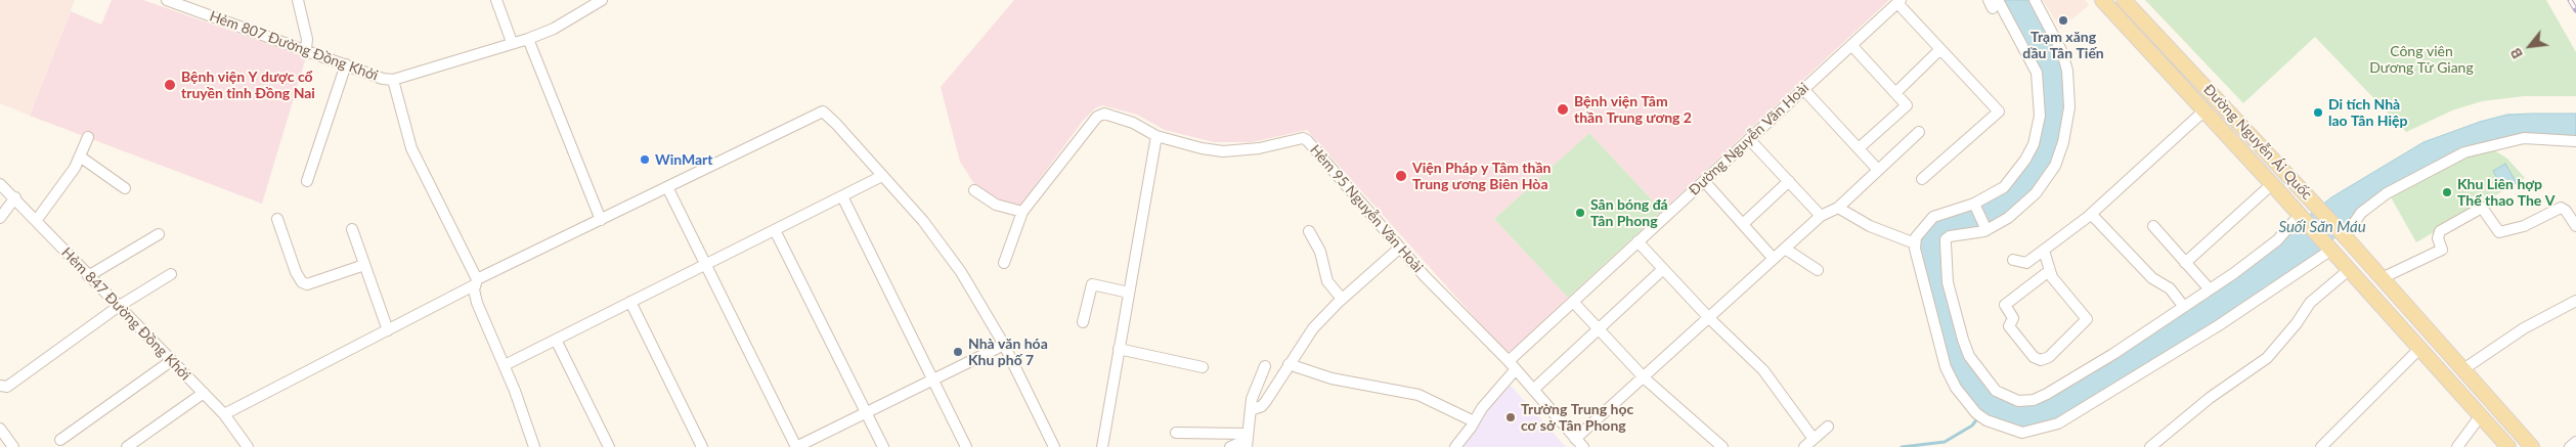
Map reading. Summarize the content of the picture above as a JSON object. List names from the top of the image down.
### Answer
{
  "streets": {
    "main road": ["Đường Nguyễn Ái Quốc"],
    "street": [
      "Hẻm 807 Đường Đồng Khởi",
      "Đường Nguyễn Văn Hoài",
      "Hẻm 95 Nguyễn Văn Hoài",
      "Hẻm 847 Đường Đồng Khởi"
    ]
  },
  "crossings": [
    ["Đường Nguyễn Văn Hoài", "Hẻm 95 Nguyễn Văn Hoài"]
  ],
  "water": ["Suối Săn Máu"],
  "parks": ["Công viên Dương Tử Giang"],
  "places": [
    "Trạm xăng dầu Tân Tiến",
    "Bệnh viện Y dược cổ truyền tỉnh Đồng Nai",
    "Bệnh viện Tâm thần Trung ương 2",
    "Di tích Nhà lao Tân Hiệp",
    "WinMart",
    "Viện Pháp y Tâm thần Trung ương Biên Hòa",
    "Khu Liên hợp Thể thao The V",
    "Sân bóng đá Tân Phong",
    "Nhà văn hóa Khu phố 7",
    "Trường Trung học cơ sở Tân Phong"
  ],
  "north": "bottom left"
}
